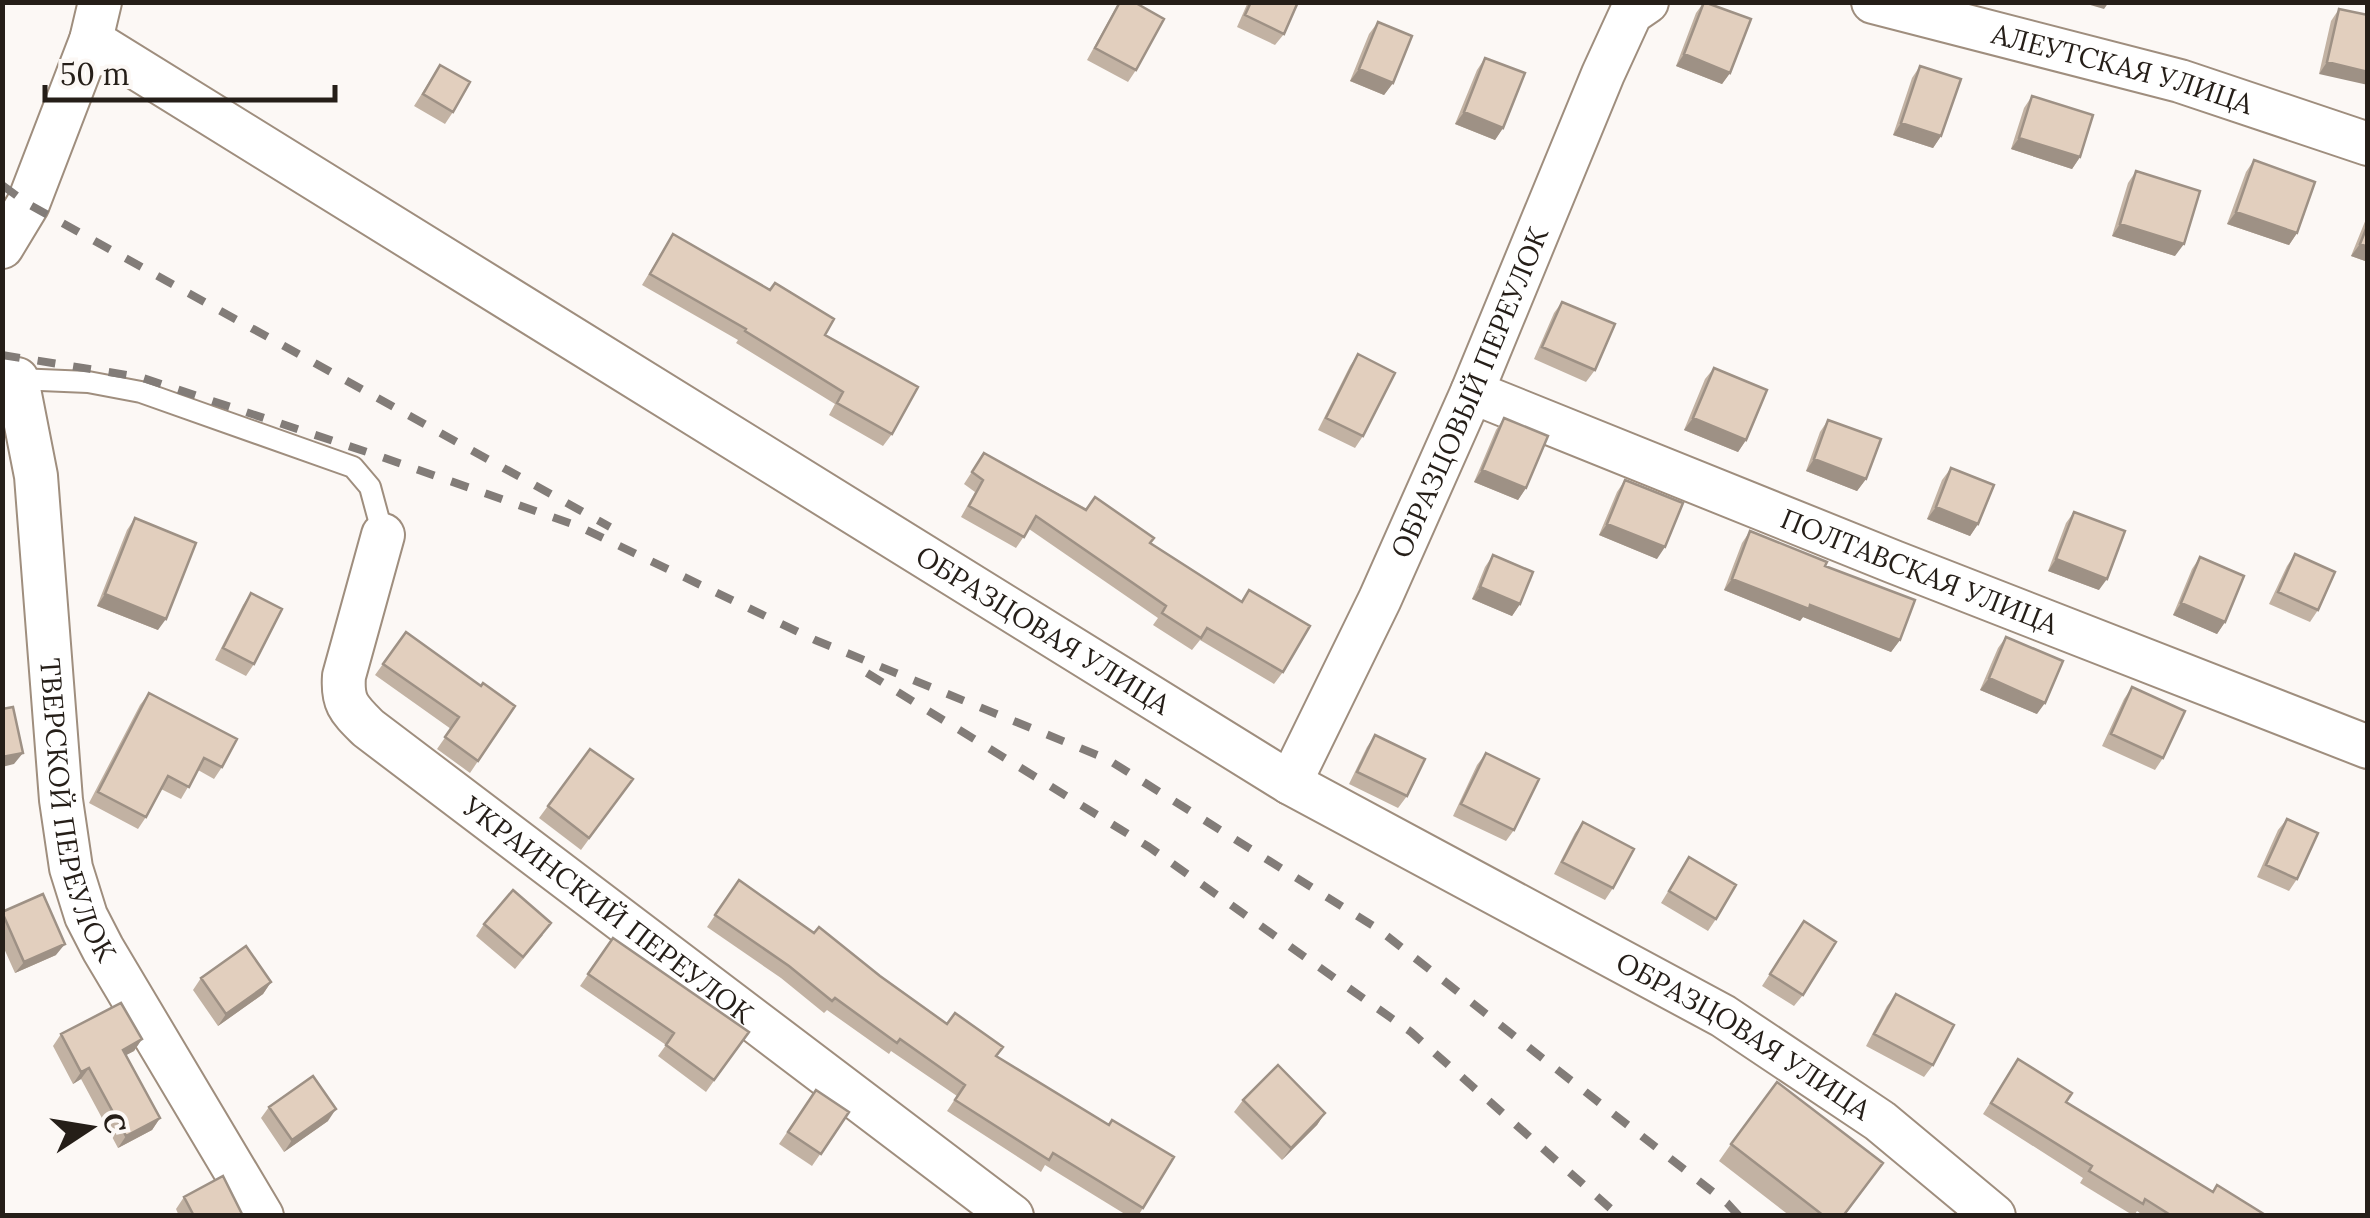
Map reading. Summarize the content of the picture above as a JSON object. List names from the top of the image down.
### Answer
{
  "streets": {
    "street": [
      "АЛЕУТСКАЯ УЛИЦА",
      "ОБРАЗЦОВЫЙ ПЕРЕУЛОК",
      "ПОЛТАВСКАЯ УЛИЦА",
      "ОБРАЗЦОВАЯ УЛИЦА",
      "ТВЕРСКОЙ ПЕРЕУЛОК",
      "УКРАИНСКИЙ ПЕРЕУЛОК"
    ]
  },
  "crossings": [
    ["ОБРАЗЦОВЫЙ ПЕРЕУЛОК", "ПОЛТАВСКАЯ УЛИЦА"],
    ["ОБРАЗЦОВЫЙ ПЕРЕУЛОК", "ОБРАЗЦОВАЯ УЛИЦА"]
  ],
  "scale_bar": "50 m",
  "north": "right"
}
